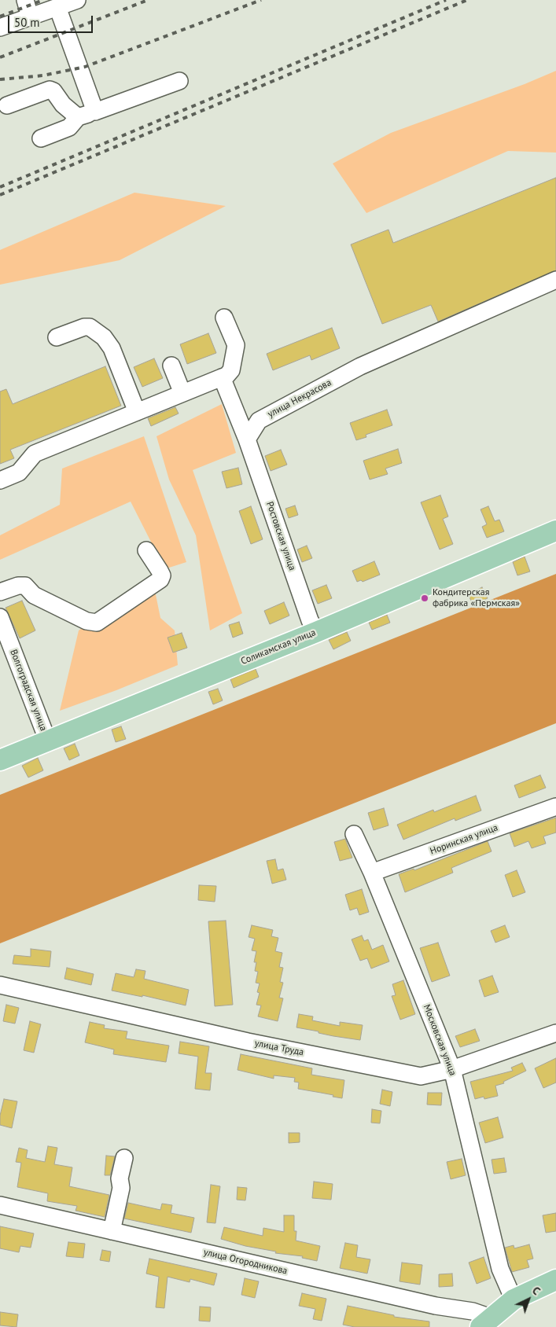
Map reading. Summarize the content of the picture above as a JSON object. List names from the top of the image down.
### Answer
{
  "streets": {
    "main road": ["Соликамская улица"],
    "street": [
      "улица Некрасова",
      "Ростовская улица",
      "Волгоградская улица",
      "Норинская улица",
      "Московская улица",
      "улица Труда",
      "улица Огородникова"
    ]
  },
  "crossings": [
    ["улица Некрасова", "Ростовская улица"],
    ["Ростовская улица", "Соликамская улица"],
    ["Соликамская улица", "Волгоградская улица"],
    ["Норинская улица", "Московская улица"],
    ["Московская улица", "улица Труда"]
  ],
  "places": ["Кондитерская фабрика «Пермская»"],
  "scale_bar": "50 m",
  "north": "top right"
}
